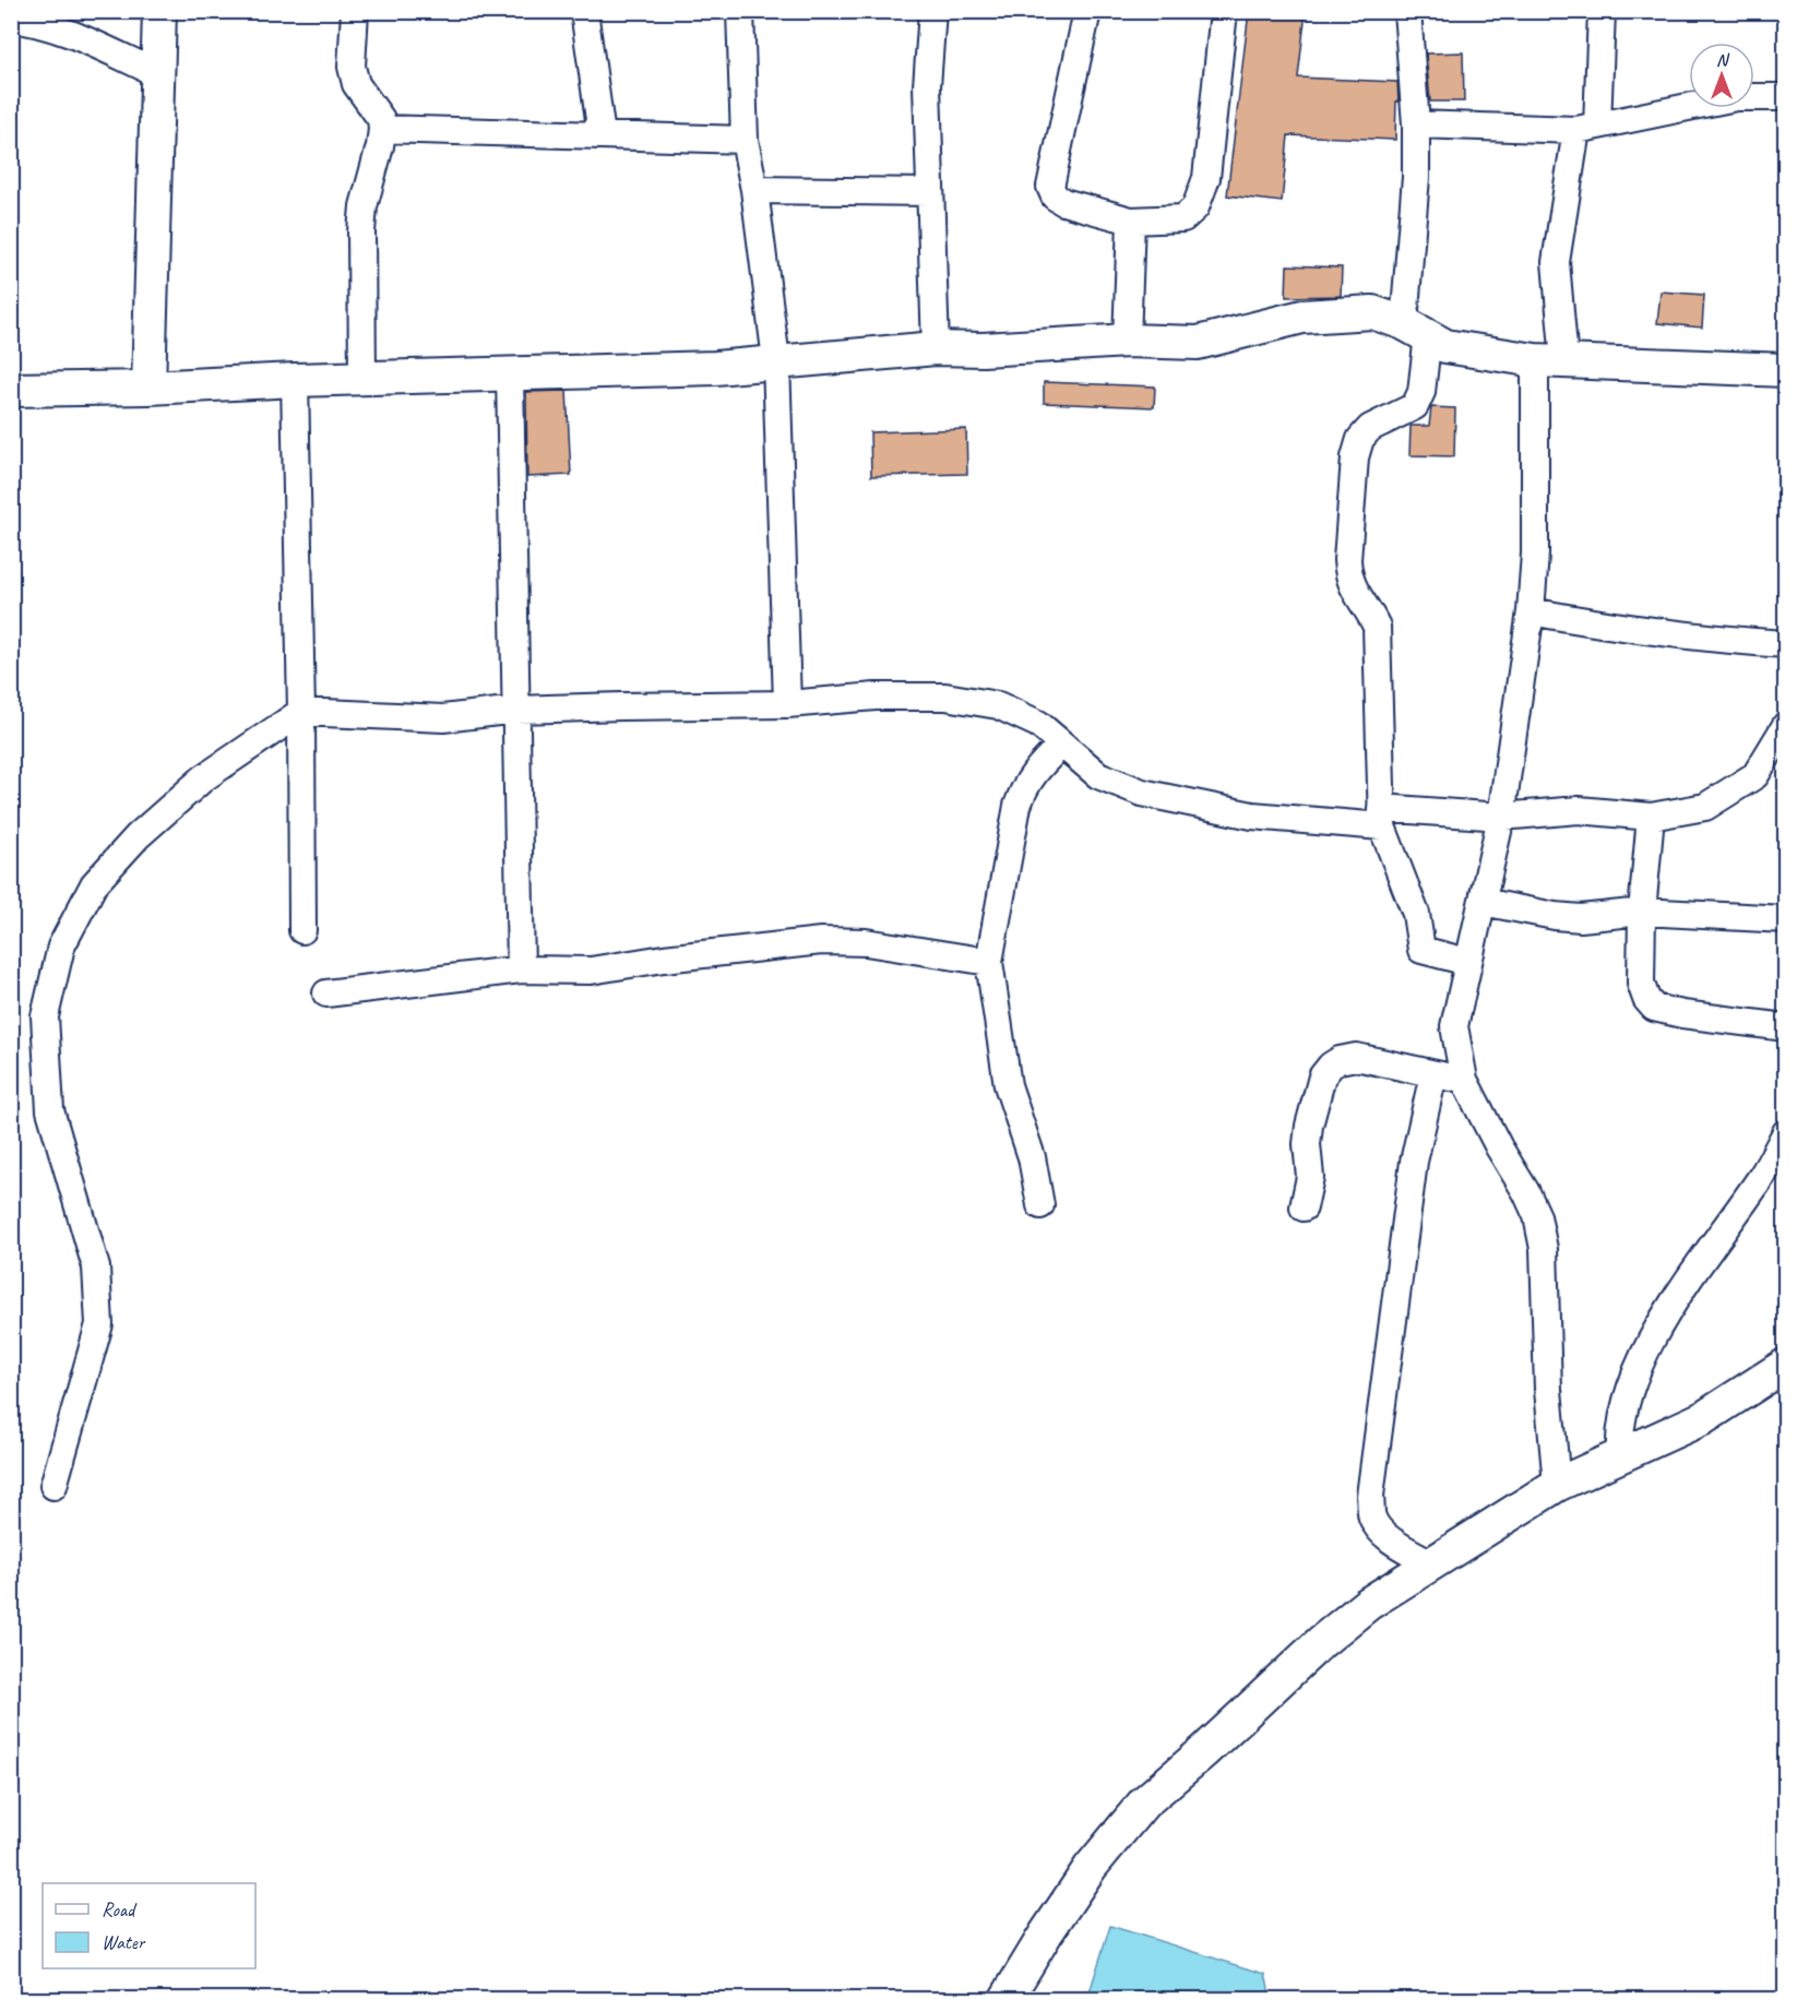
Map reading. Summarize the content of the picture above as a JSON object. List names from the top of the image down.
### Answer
{
  "legend": ["Road", "Water"],
  "north": "top"
}
